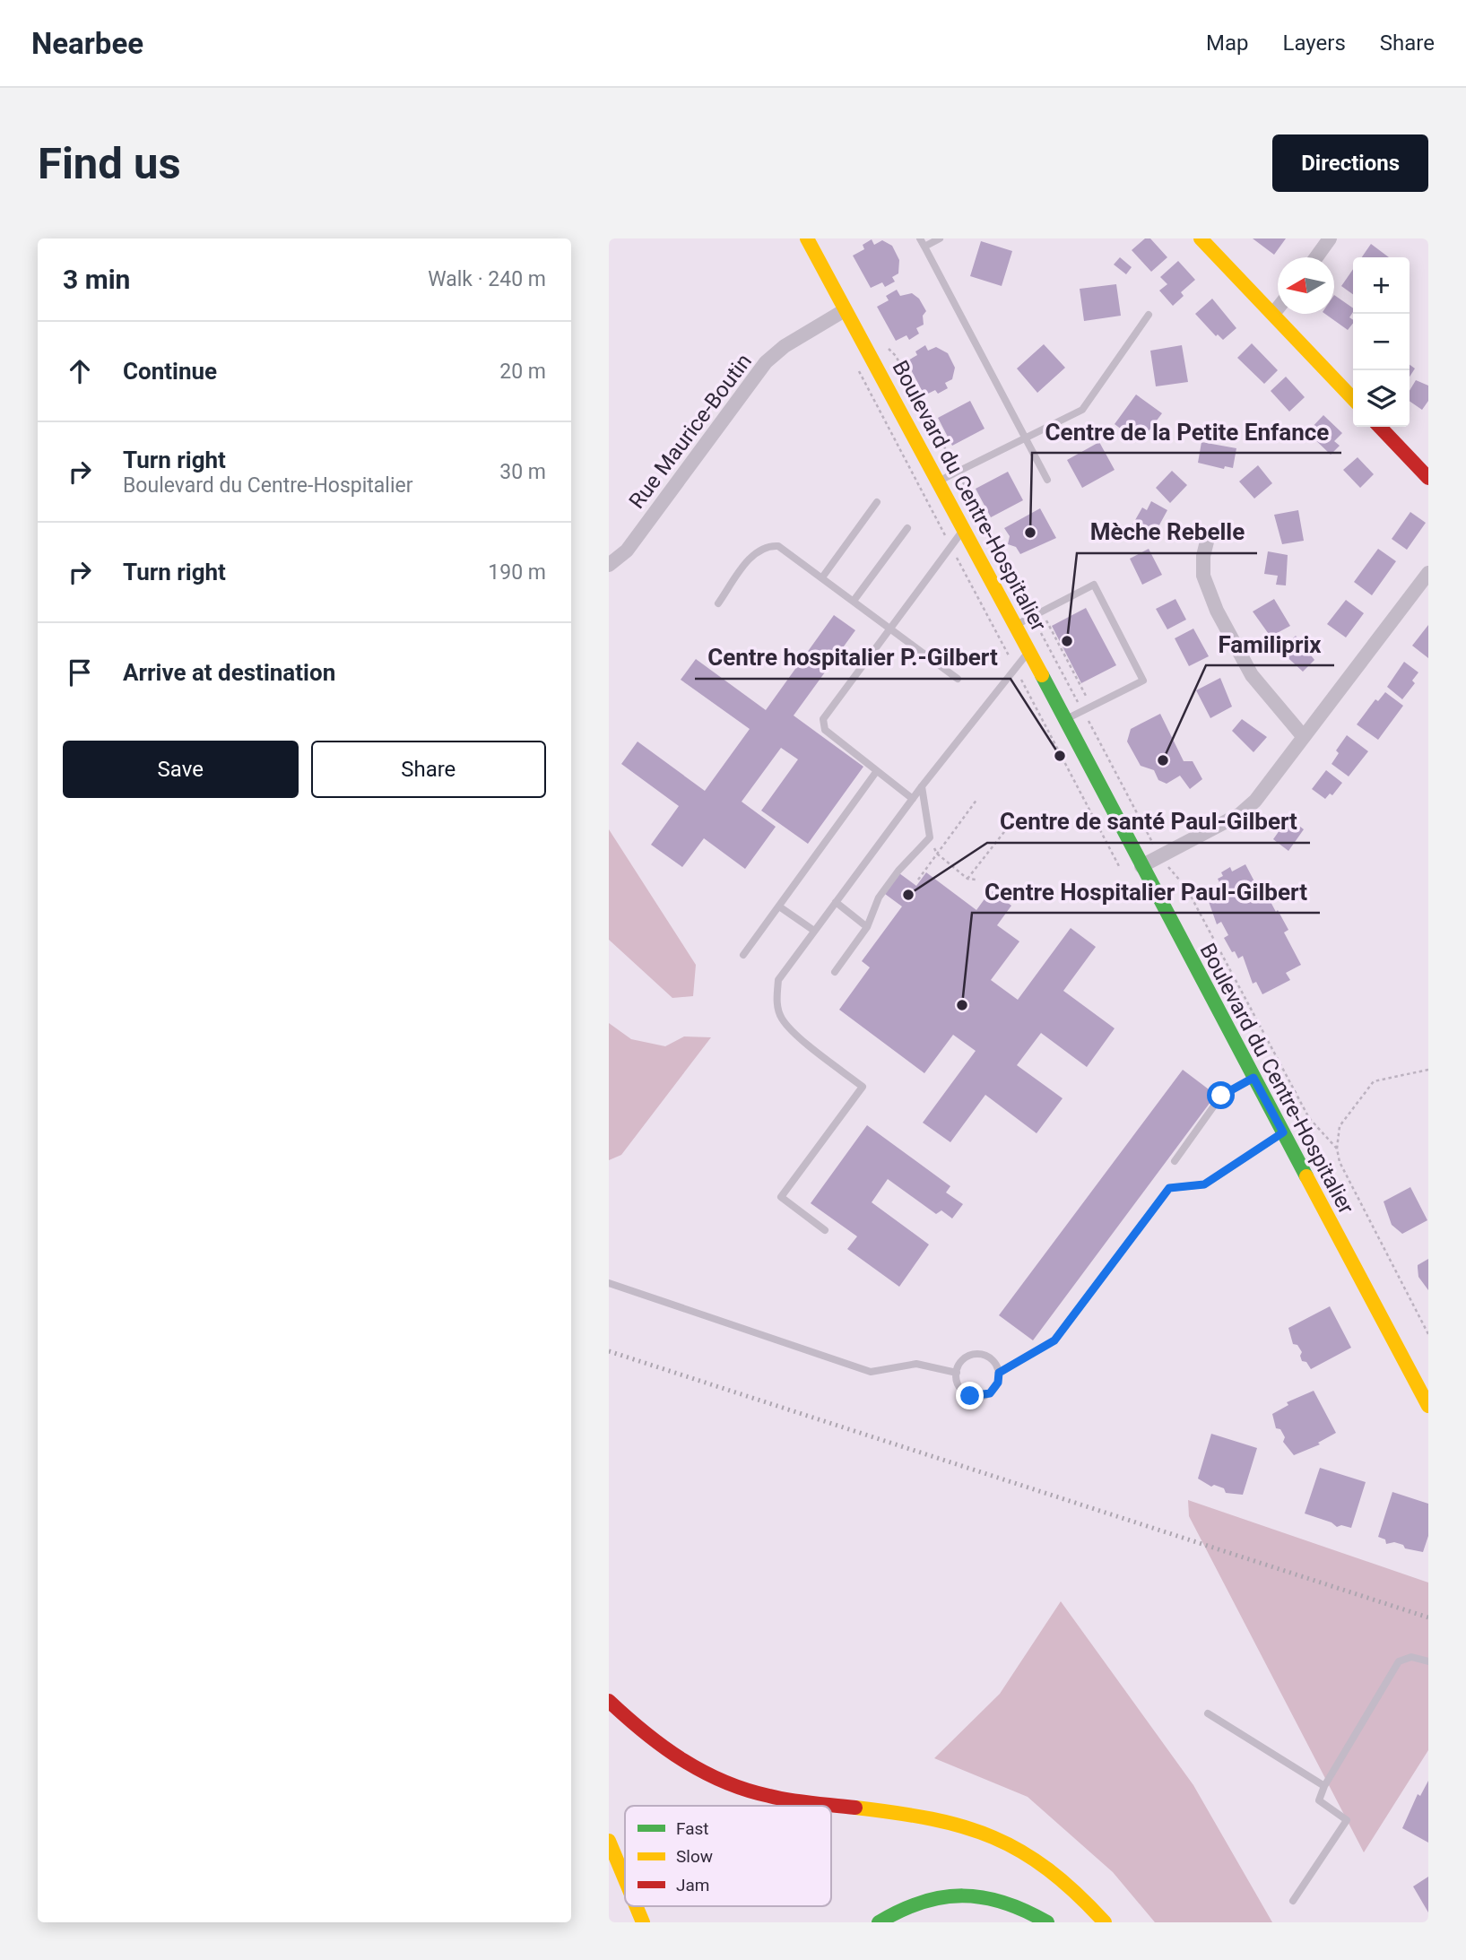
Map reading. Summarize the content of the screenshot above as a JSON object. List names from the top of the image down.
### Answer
{
  "streets": {
    "main road": ["Boulevard du Centre-Hospitalier"],
    "street": ["Rue Maurice-Boutin"]
  },
  "crossings": [
    ["Rue Maurice-Boutin", "Boulevard du Centre-Hospitalier"]
  ],
  "places": [
    "Centre de la Petite Enfance",
    "Mèche Rebelle",
    "Centre hospitalier P.-Gilbert",
    "Familiprix",
    "Centre de santé Paul-Gilbert",
    "Centre Hospitalier Paul-Gilbert"
  ],
  "legend": ["Fast", "Slow", "Jam"],
  "north": "left",
  "page": {
    "header": "Nearbee",
    "nav": ["Map", "Layers", "Share"],
    "buttons": [
      "Directions",
      ["Save", "Share"]
    ],
    "title": "Find us",
    "heading": ["3 min", "Walk · 240 m"],
    "map_buttons": ["+", "−"],
    "list": [
      ["Continue", "20 m"],
      ["Turn right", "Boulevard du Centre-Hospitalier", "30 m"],
      ["Turn right", "190 m"],
      "Arrive at destination"
    ]
  }
}
